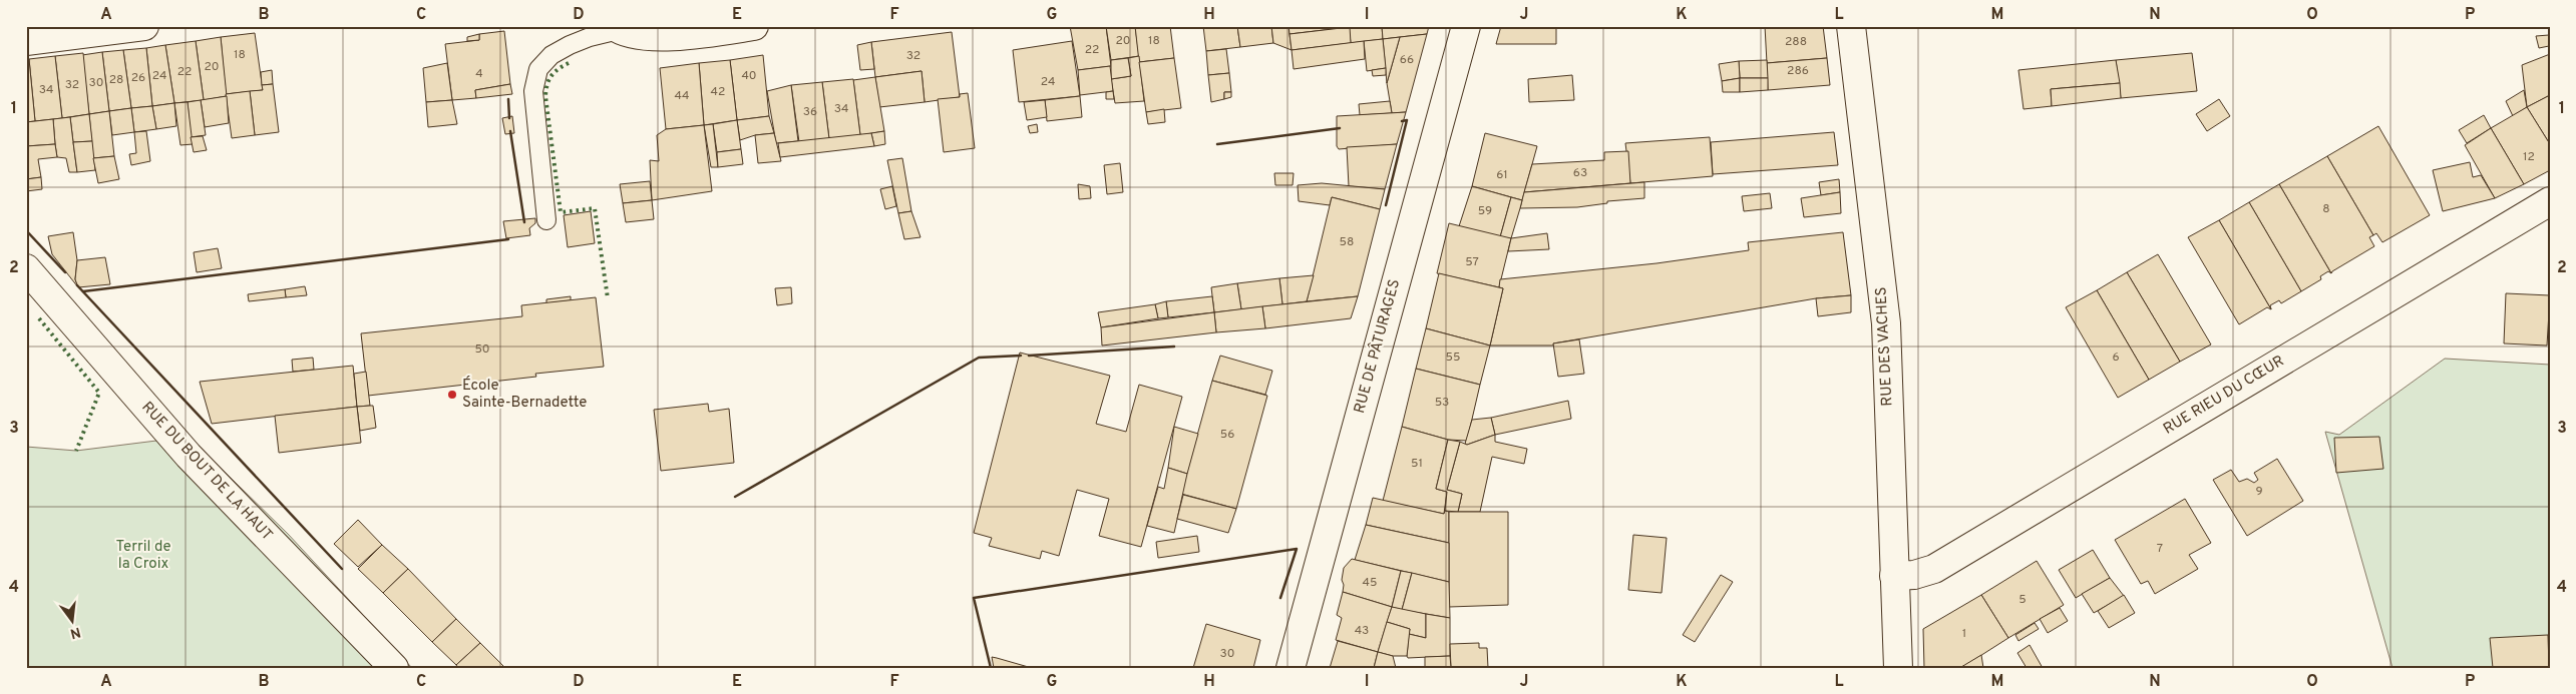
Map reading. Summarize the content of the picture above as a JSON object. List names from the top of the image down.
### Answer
{
  "streets": {
    "street": [
      "RUE DE PÂTURAGES",
      "RUE DES VACHES",
      "RUE RIEU DU CŒUR",
      "RUE DU BOUT DE LA HAUT"
    ]
  },
  "crossings": [
    ["RUE DES VACHES", "RUE RIEU DU CŒUR"]
  ],
  "parks": ["Terril de la Croix"],
  "places": ["École Sainte-Bernadette"],
  "house_numbers": [
    "20",
    "18",
    "288",
    "22",
    "18",
    "32",
    "66",
    "20",
    "286",
    "22",
    "4",
    "24",
    "40",
    "26",
    "28",
    "24",
    "30",
    "32",
    "34",
    "42",
    "44",
    "34",
    "36",
    "12",
    "63",
    "61",
    "8",
    "59",
    "58",
    "57",
    "50",
    "55",
    "6",
    "53",
    "56",
    "51",
    "9",
    "7",
    "45",
    "5",
    "43",
    "1",
    "30"
  ],
  "north": "bottom",
  "grid": {
    "columns": [
      "A",
      "B",
      "C",
      "D",
      "E",
      "F",
      "G",
      "H",
      "I",
      "J",
      "K",
      "L",
      "M",
      "N",
      "O",
      "P"
    ],
    "rows": [
      "1",
      "2",
      "3",
      "4"
    ]
  }
}
